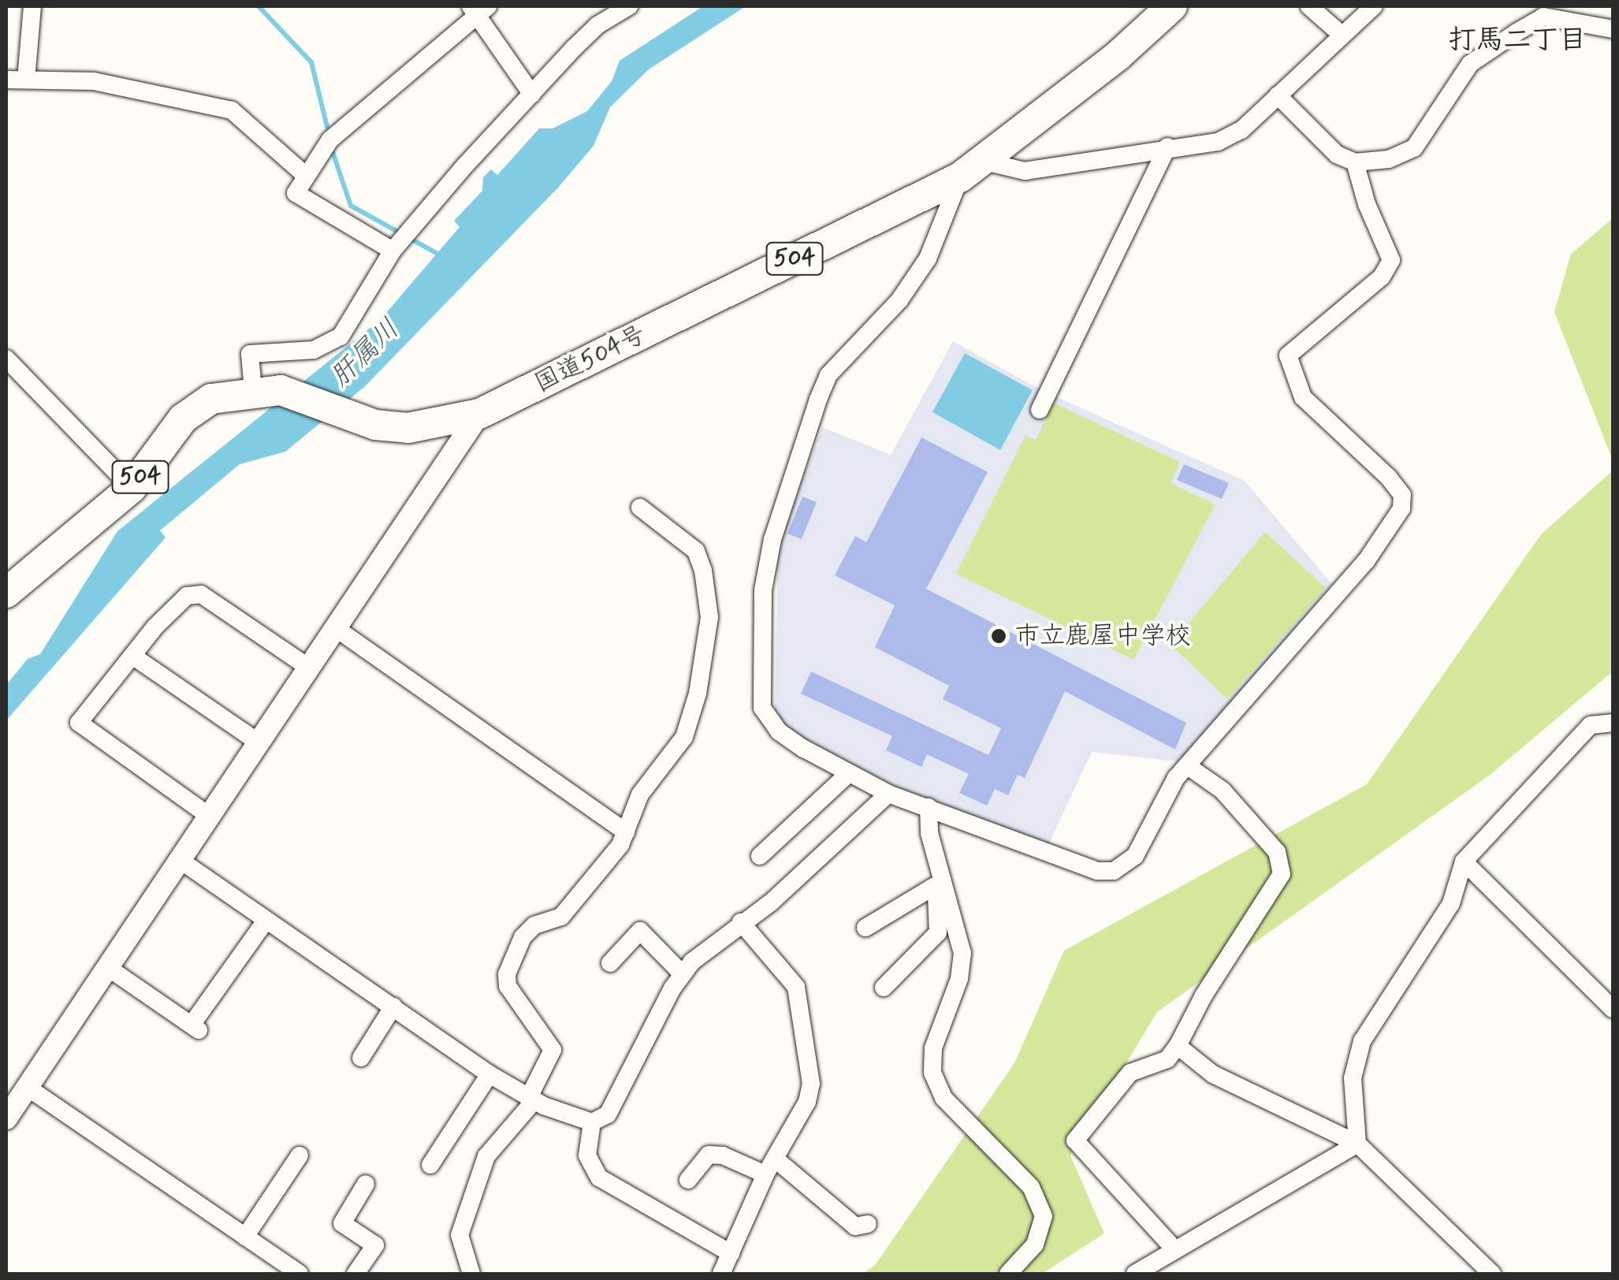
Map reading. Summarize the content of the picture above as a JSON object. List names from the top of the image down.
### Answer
{
  "streets": {
    "highway": ["504", "国道504号"]
  },
  "crossings": [
    ["504", "国道504号"]
  ],
  "districts": ["打馬二丁目"],
  "water": ["肝属川"],
  "places": ["市立鹿屋中学校"]
}
